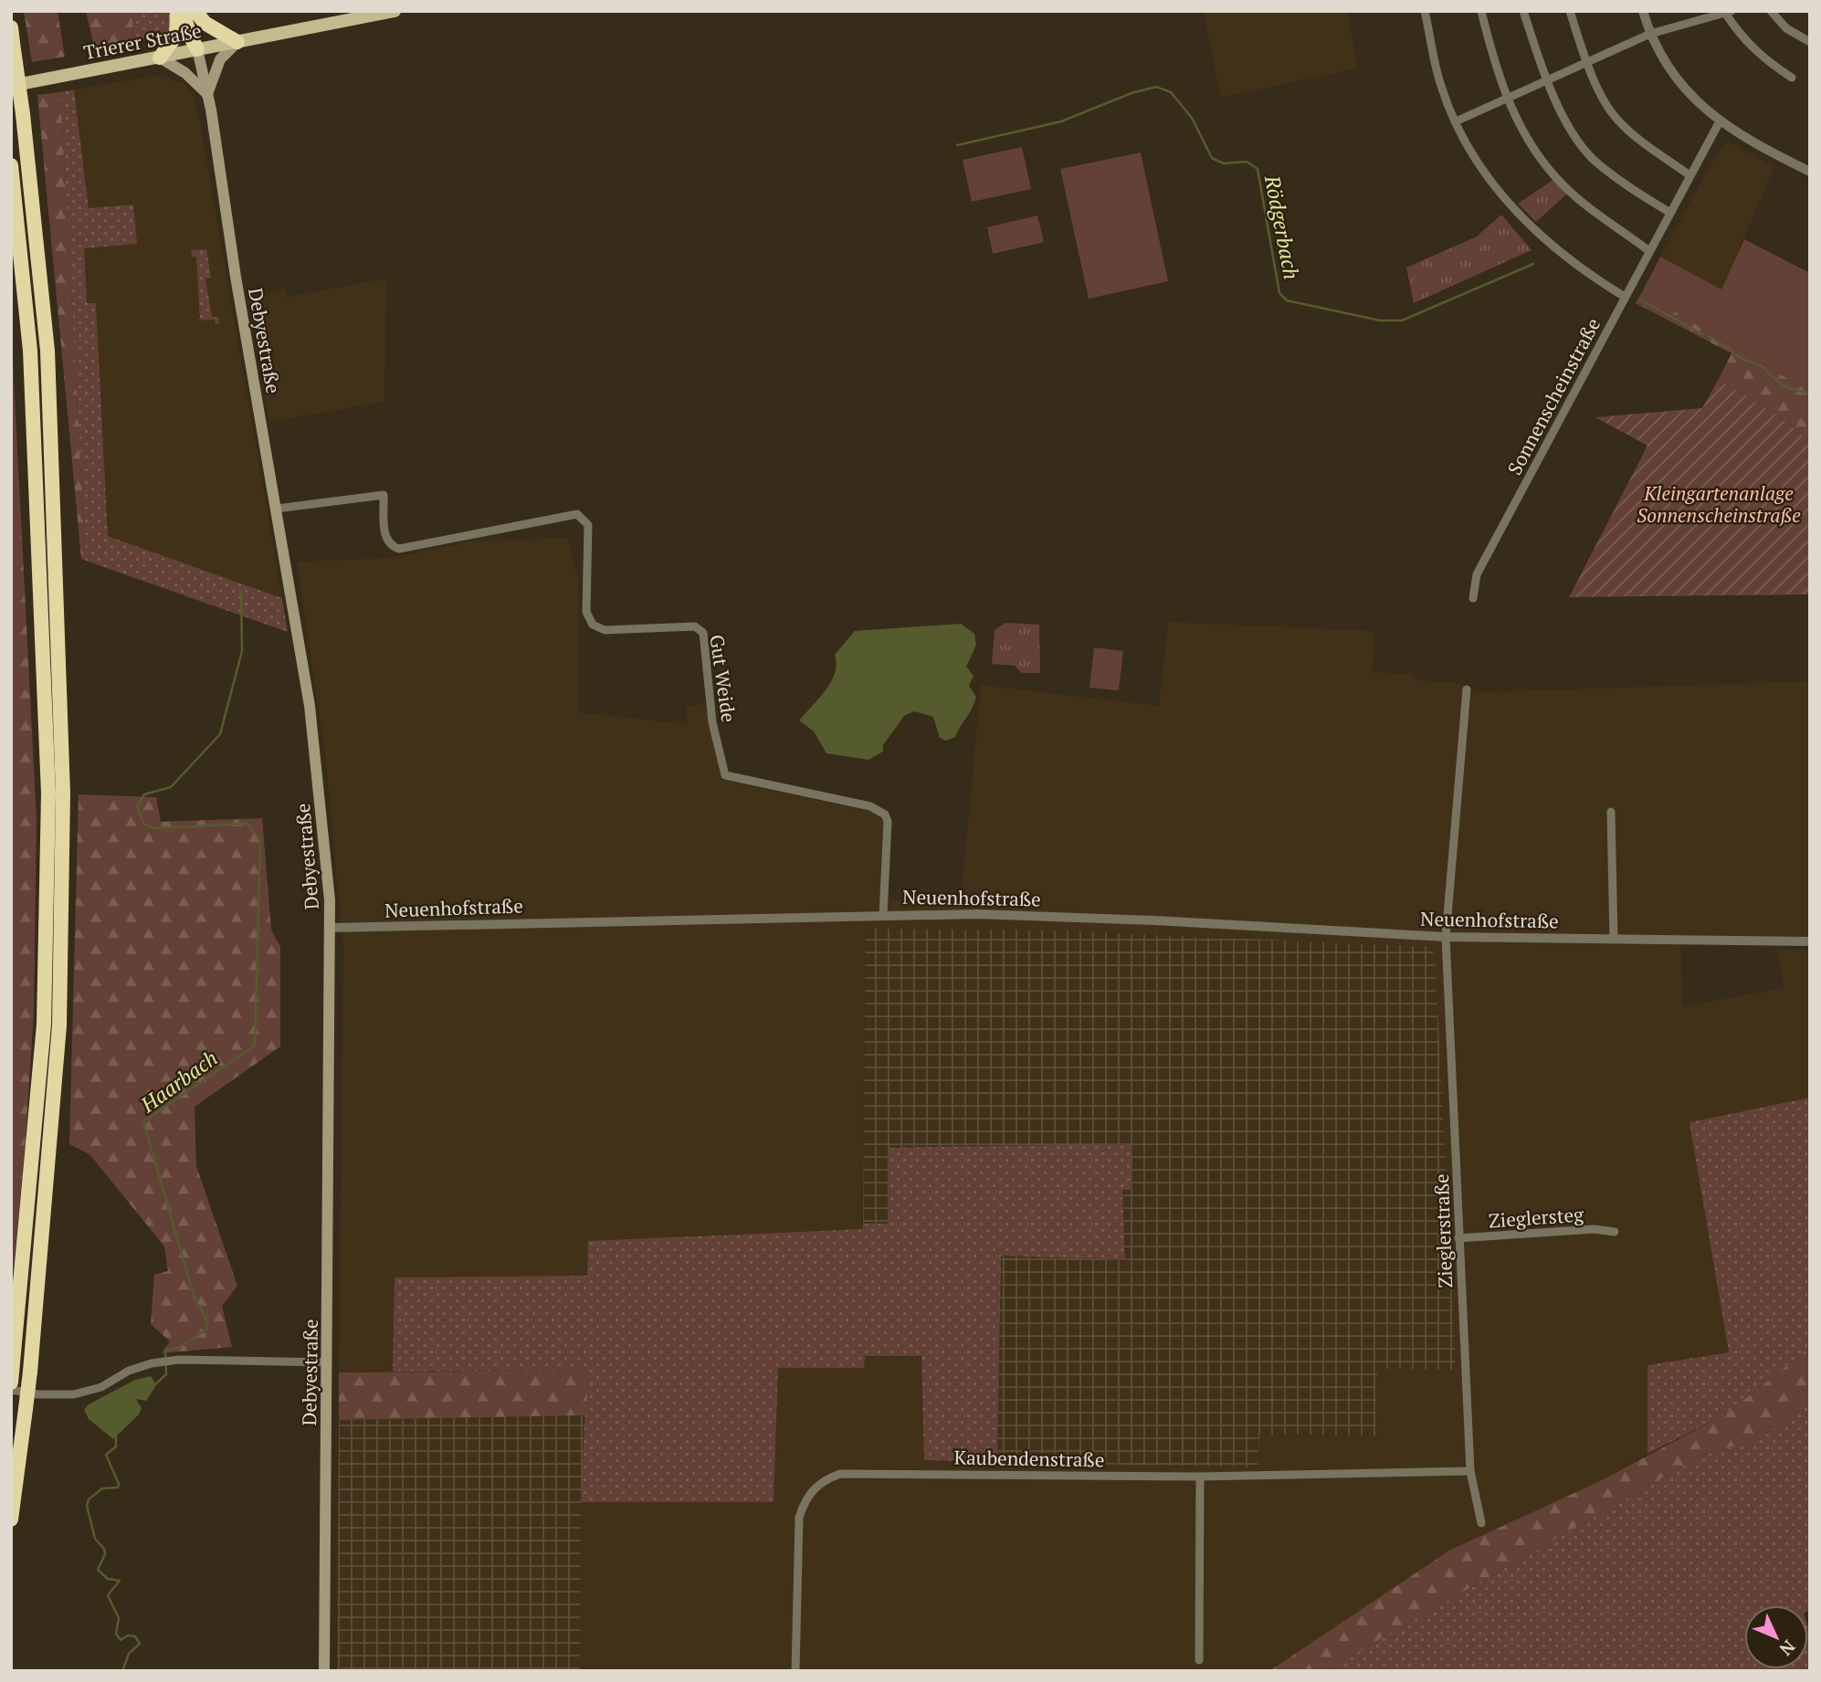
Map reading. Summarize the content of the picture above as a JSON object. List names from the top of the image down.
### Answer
{
  "streets": {
    "main road": ["Trierer Straße", "Debyestraße"],
    "street": [
      "Sonnenscheinstraße",
      "Gut Weide",
      "Neuenhofstraße",
      "Zieglersteg",
      "Zieglerstraße",
      "Kaubendenstraße"
    ]
  },
  "crossings": [
    ["Trierer Straße", "Debyestraße"],
    ["Debyestraße", "Gut Weide"],
    ["Debyestraße", "Neuenhofstraße"],
    ["Gut Weide", "Neuenhofstraße"],
    ["Neuenhofstraße", "Zieglerstraße"],
    ["Zieglersteg", "Zieglerstraße"],
    ["Zieglerstraße", "Kaubendenstraße"]
  ],
  "water": ["Rödgerbach", "Haarbach"],
  "parks": ["Kleingartenanlage Sonnenscheinstraße"],
  "north": "bottom right"
}
